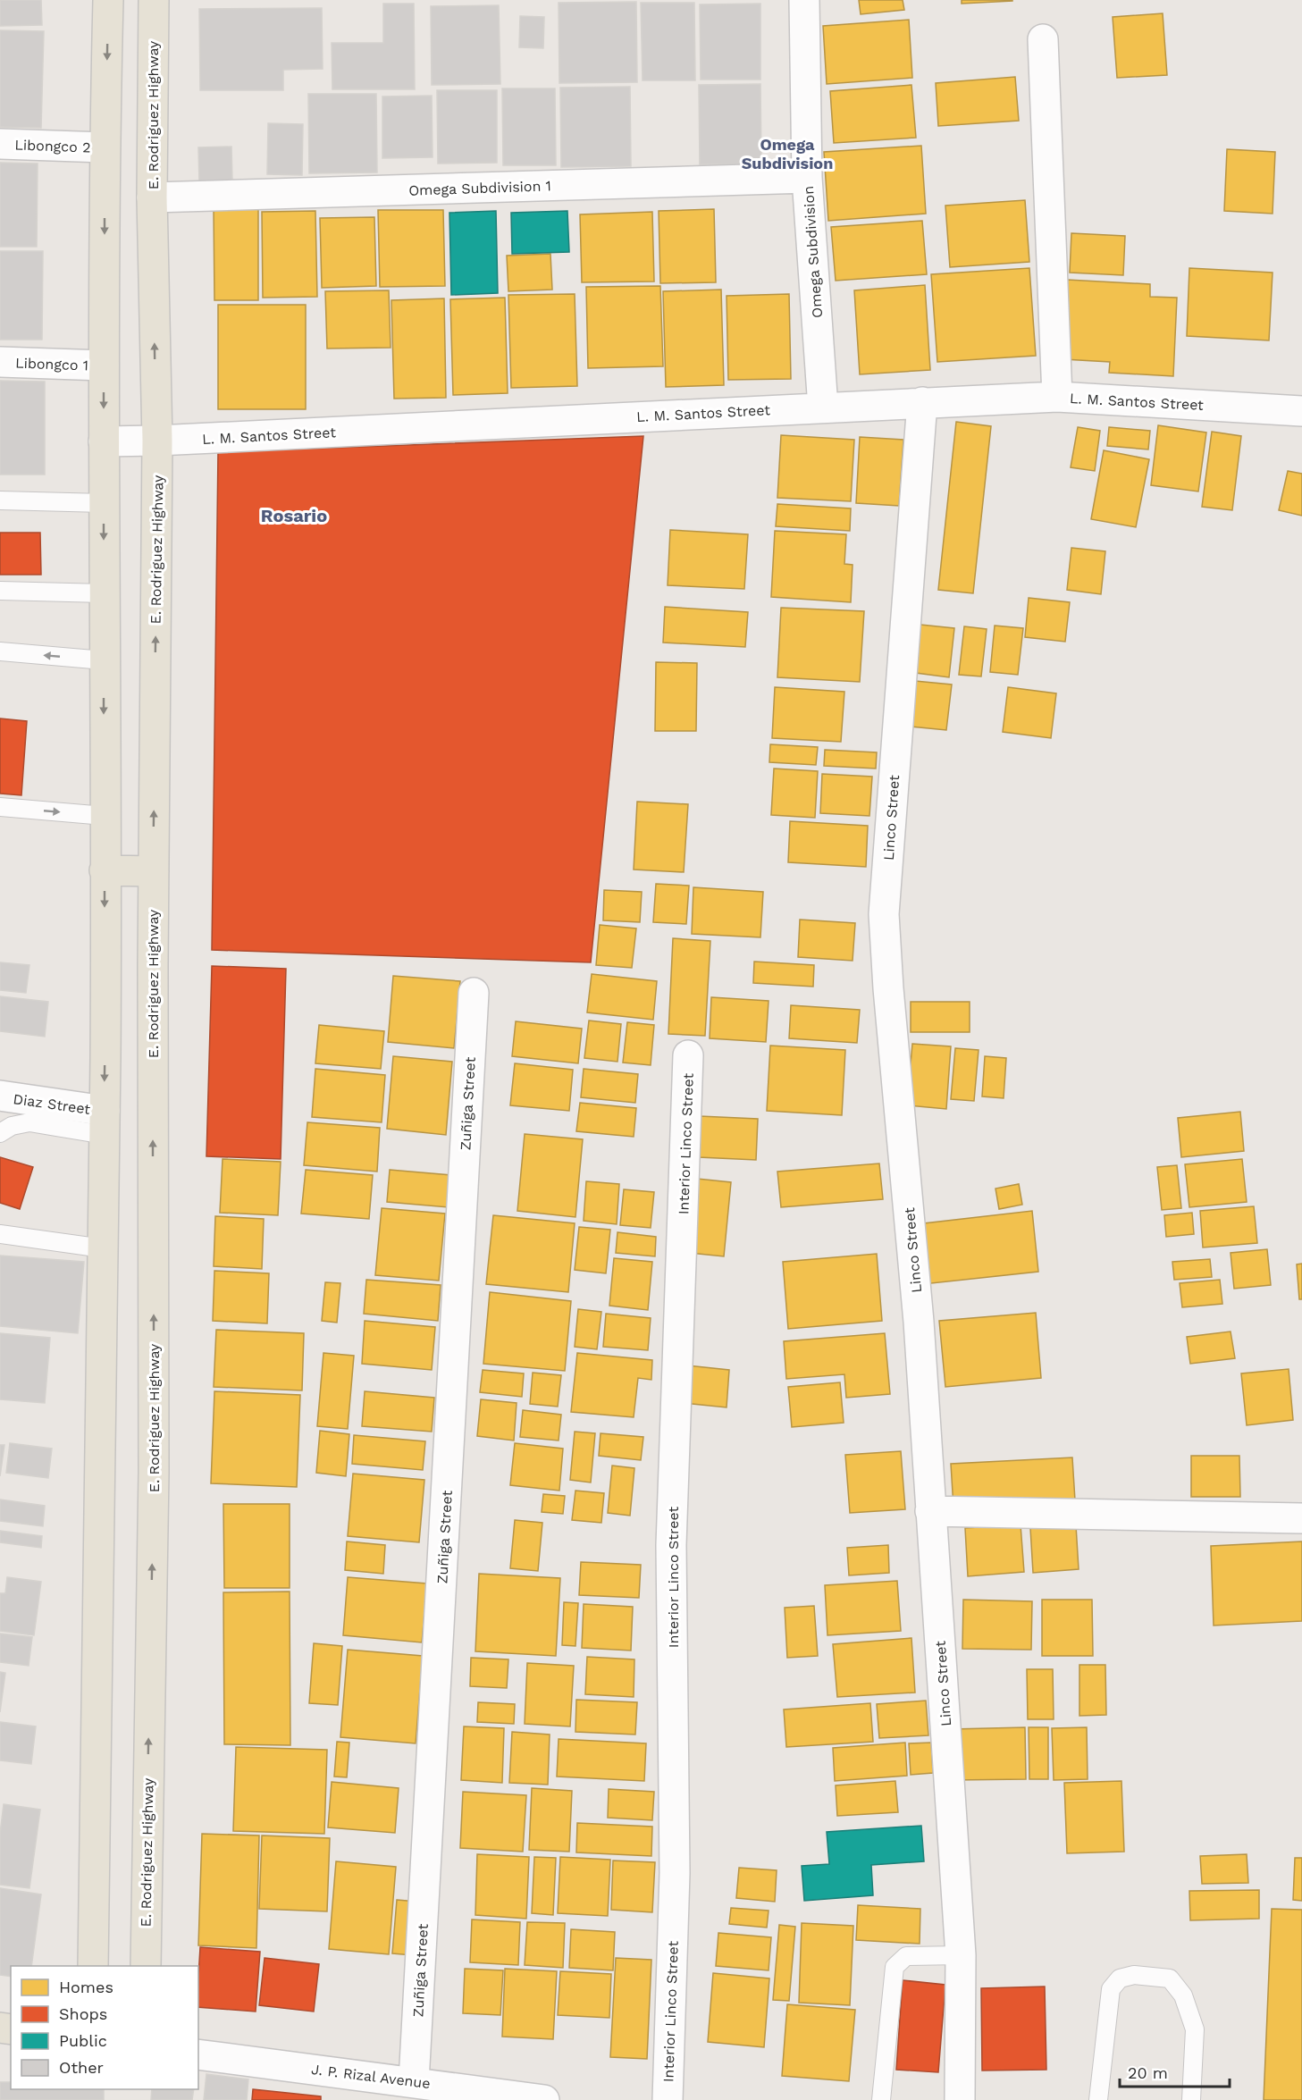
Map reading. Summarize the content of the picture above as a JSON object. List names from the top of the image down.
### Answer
{
  "streets": {
    "main road": ["E. Rodriguez Highway"],
    "street": [
      "Libongco 2",
      "Omega Subdivision 1",
      "Omega Subdivision",
      "Libongco 1",
      "L. M. Santos Street",
      "Linco Street",
      "Diaz Street",
      "Zuñiga Street",
      "Interior Linco Street",
      "J. P. Rizal Avenue"
    ]
  },
  "crossings": [
    ["E. Rodriguez Highway", "Omega Subdivision 1"],
    ["E. Rodriguez Highway", "L. M. Santos Street"],
    ["Omega Subdivision 1", "Omega Subdivision"],
    ["Omega Subdivision", "L. M. Santos Street"],
    ["L. M. Santos Street", "Linco Street"],
    ["Zuñiga Street", "J. P. Rizal Avenue"]
  ],
  "districts": ["Omega Subdivision", "Rosario"],
  "legend": [
    "Homes",
    "Shops",
    "Public",
    "Other"
  ],
  "scale_bar": "20 m"
}
